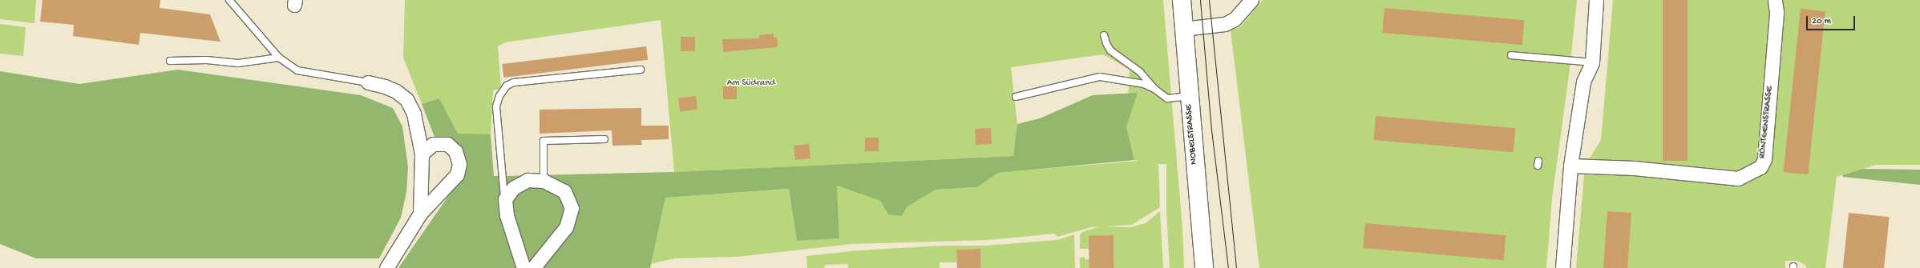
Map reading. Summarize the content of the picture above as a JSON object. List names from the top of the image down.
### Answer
{
  "streets": {
    "main road": ["NOBELSTRASSE"],
    "street": ["RÖNTGENSTRASSE"]
  },
  "parks": ["Am Südrand"],
  "scale_bar": "20 m"
}
